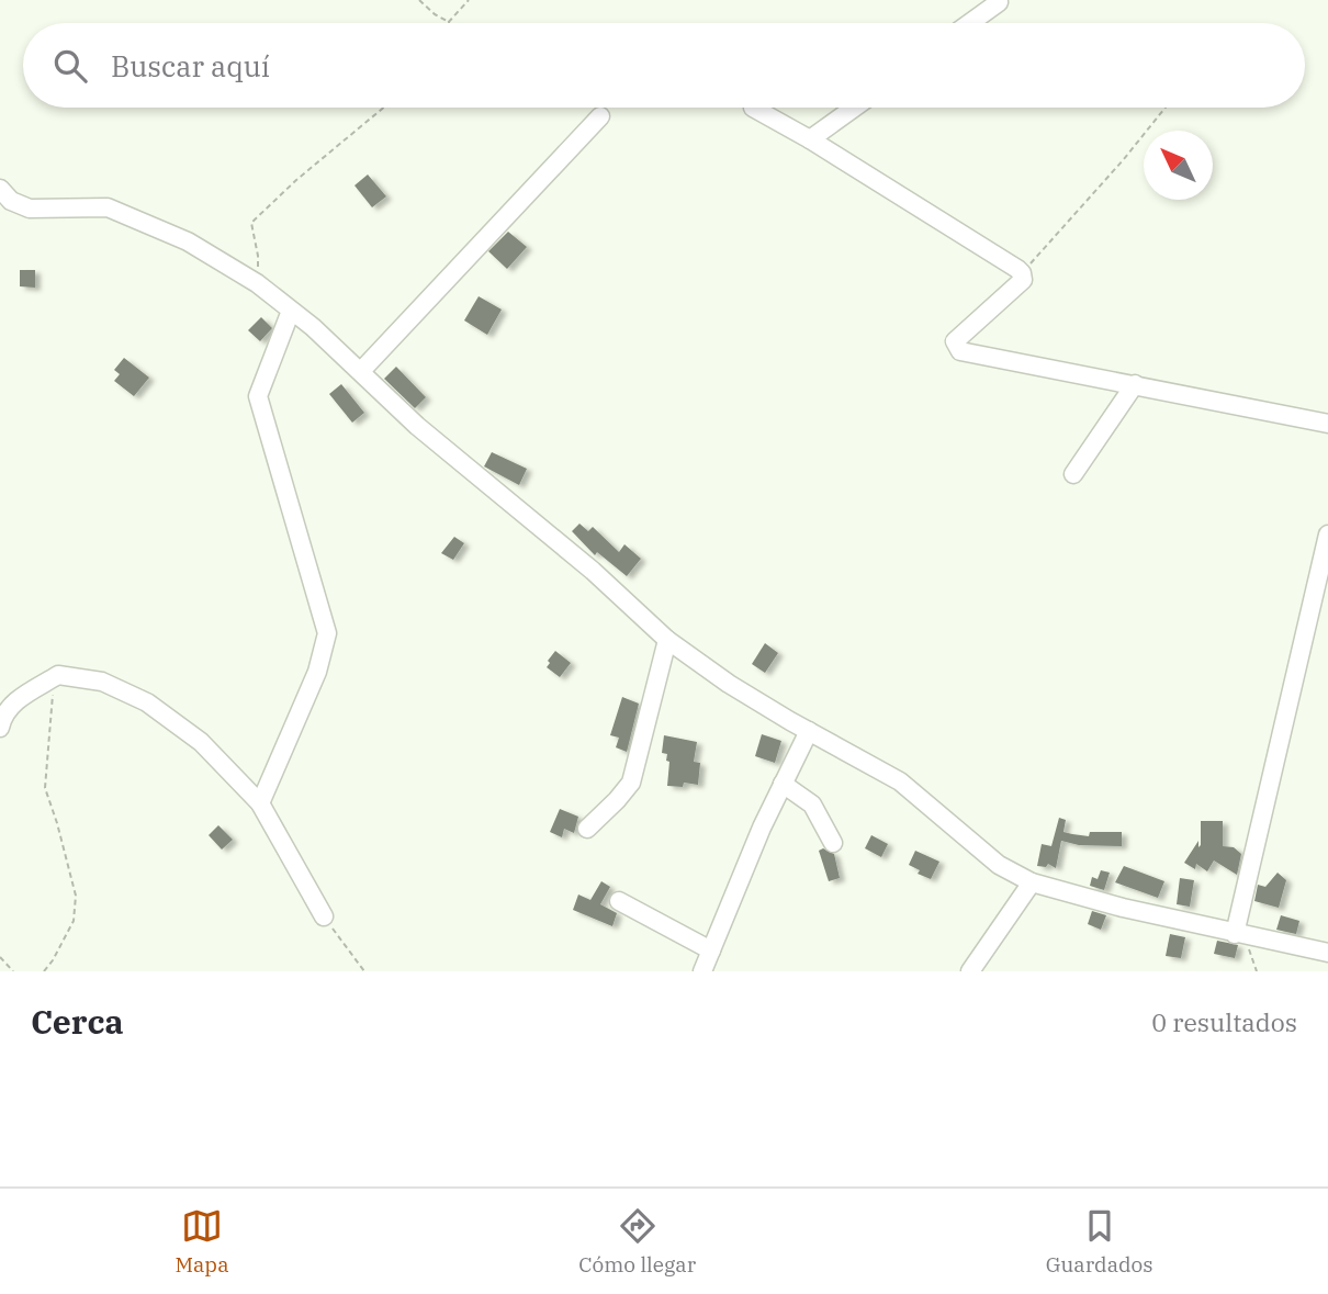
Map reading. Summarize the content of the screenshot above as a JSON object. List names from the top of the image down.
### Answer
{
  "north": "top left",
  "page": {
    "search": "Buscar aquí",
    "heading": ["Cerca", "0 resultados"],
    "nav": ["Mapa", "Cómo llegar", "Guardados"]
  }
}
